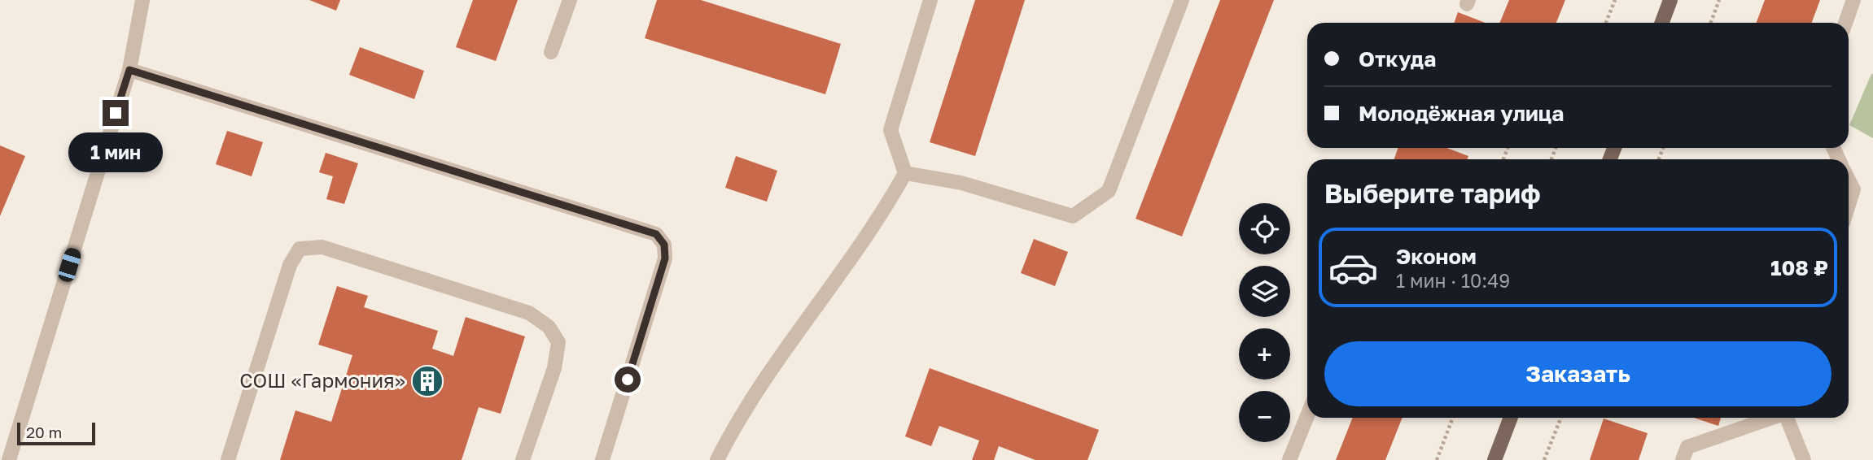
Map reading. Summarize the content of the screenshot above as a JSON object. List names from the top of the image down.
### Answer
{
  "places": {
    "building": ["СОШ «Гармония»"]
  },
  "scale_bar": "20 m",
  "page": {
    "banner": ["Откуда", "Молодёжная улица"],
    "bubble": "1 мин",
    "heading": "Выберите тариф",
    "map_buttons": ["+", "−"],
    "list": [
      {
        "name": "Эконом",
        "note": "1 мин · 10:49",
        "value": "108 ₽"
      }
    ],
    "buttons": "Заказать",
    "scale": "20 m"
  }
}
